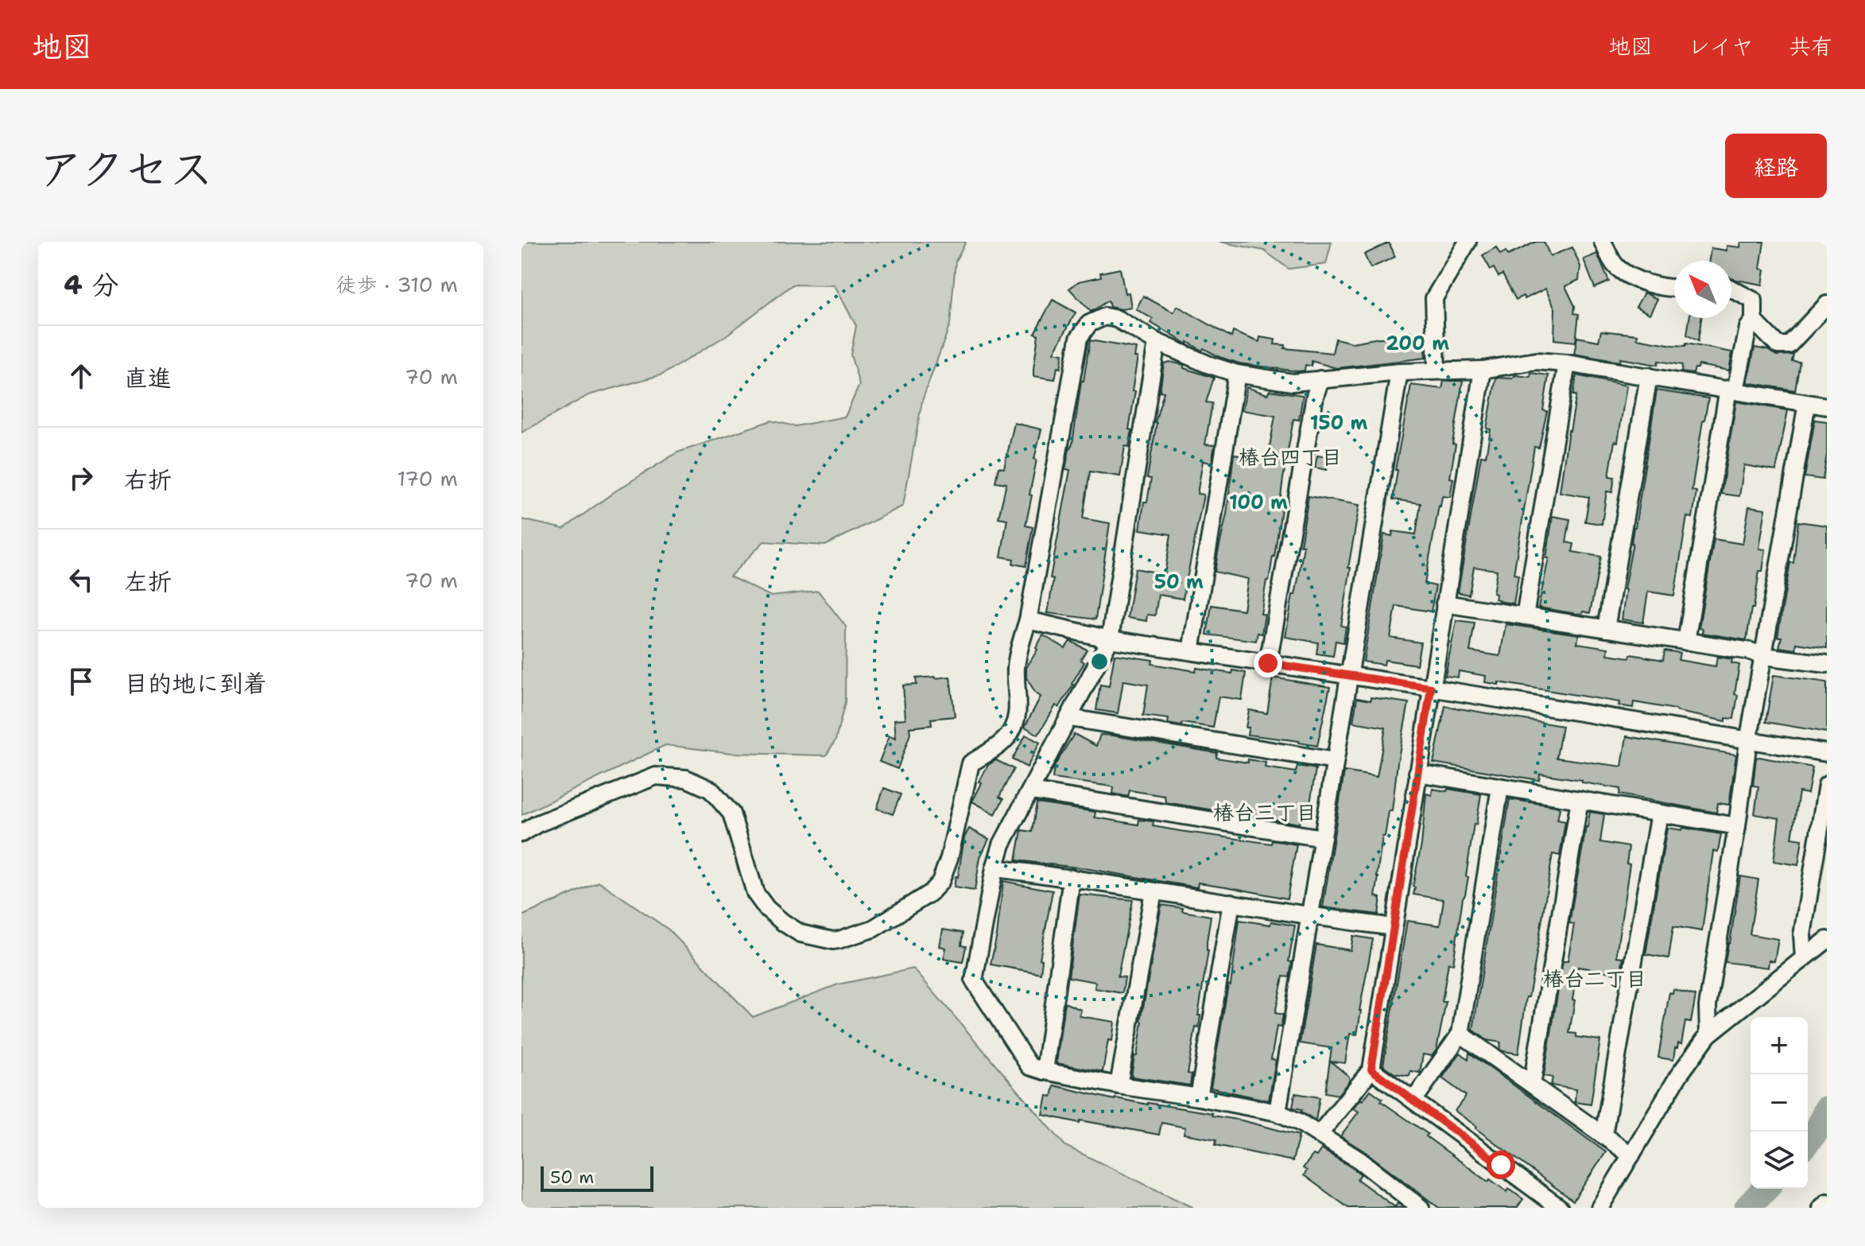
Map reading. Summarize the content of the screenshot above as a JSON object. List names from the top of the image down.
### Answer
{
  "districts": ["椿台四丁目", "椿台三丁目", "椿台二丁目"],
  "scale_bar": "50 m",
  "north": "top left",
  "page": {
    "header": "地図",
    "nav": ["地図", "レイヤ", "共有"],
    "title": "アクセス",
    "buttons": "経路",
    "heading": ["4 分", "徒歩 · 310 m"],
    "list": [
      ["直進", "70 m"],
      ["右折", "170 m"],
      ["左折", "70 m"],
      "目的地に到着"
    ],
    "map_buttons": ["+", "−"],
    "scale": "50 m"
  },
  "rings": [
    "200 m",
    "150 m",
    "100 m",
    "50 m"
  ]
}
